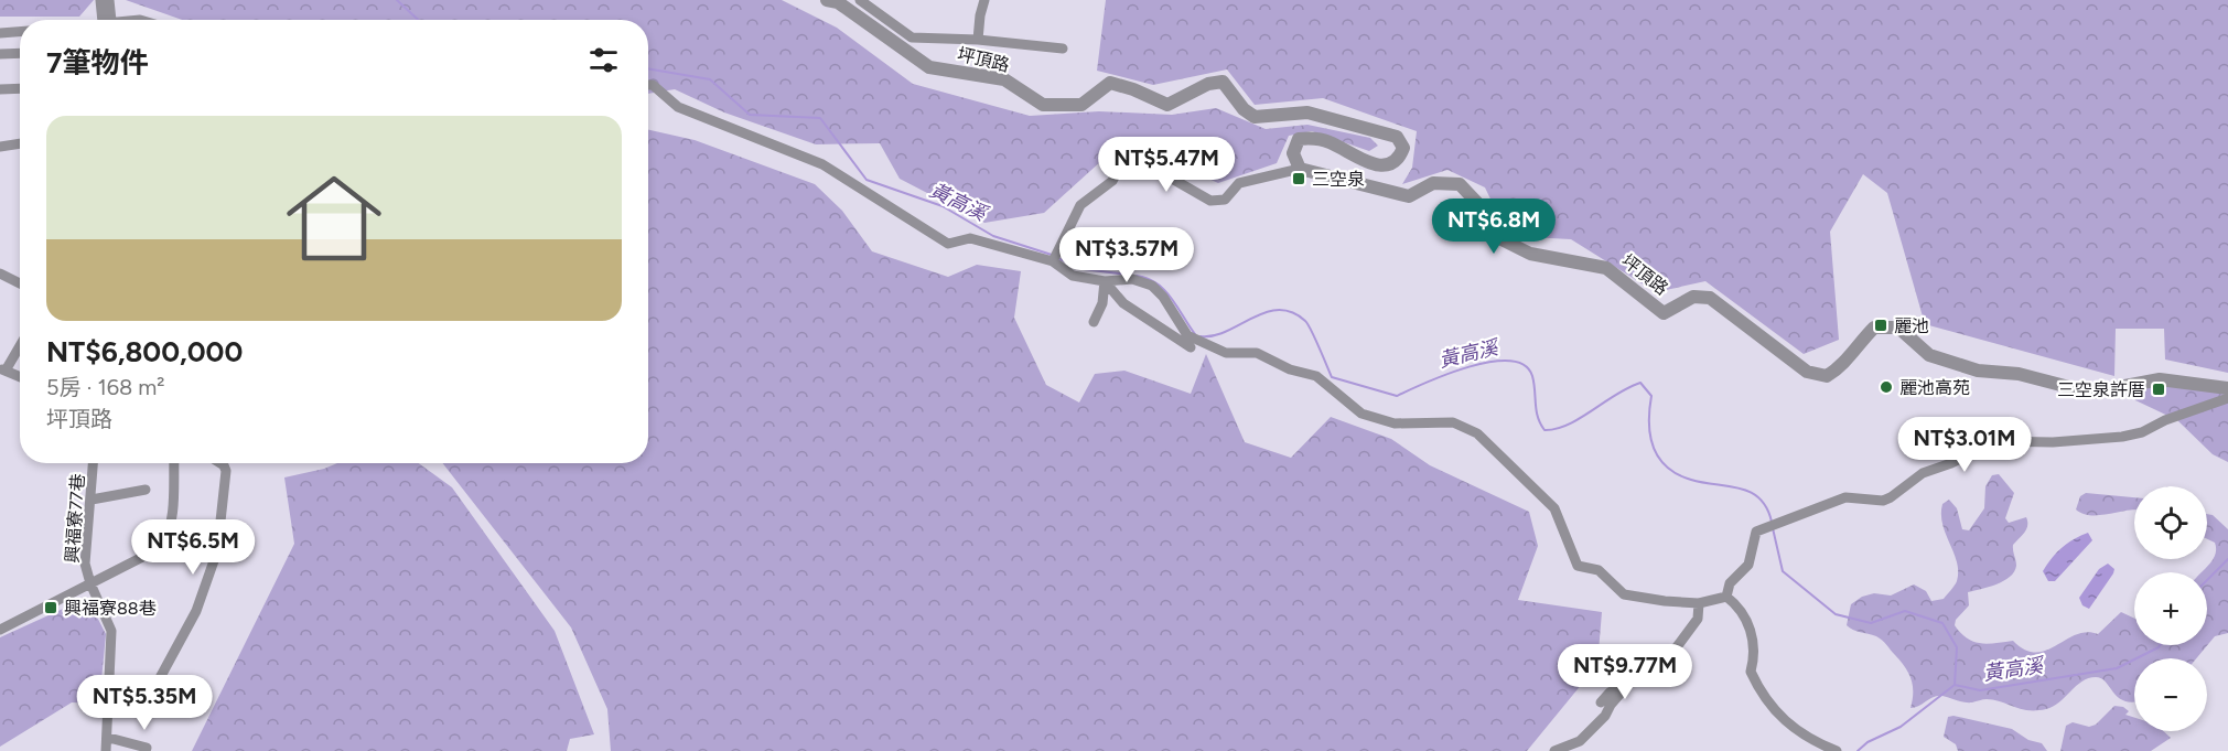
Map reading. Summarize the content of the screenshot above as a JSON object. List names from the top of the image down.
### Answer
{
  "streets": {
    "street": ["坪頂路", "興福寮77巷"]
  },
  "water": ["黃高溪"],
  "places": {
    "transit": [
      "三空泉",
      "麗池",
      "三空泉許厝",
      "興福寮88巷"
    ],
    "other": ["麗池高苑"]
  },
  "page": {
    "heading": "7筆物件",
    "list": [
      {
        "name": "NT$6,800,000",
        "note": "5房 · 168 m² · 坪頂路"
      }
    ],
    "price": [
      "NT$5.47M",
      "NT$6.8M",
      "NT$3.57M",
      "NT$3.01M",
      "NT$6.5M",
      "NT$9.77M",
      "NT$5.35M"
    ],
    "map_buttons": ["+", "−"]
  }
}
